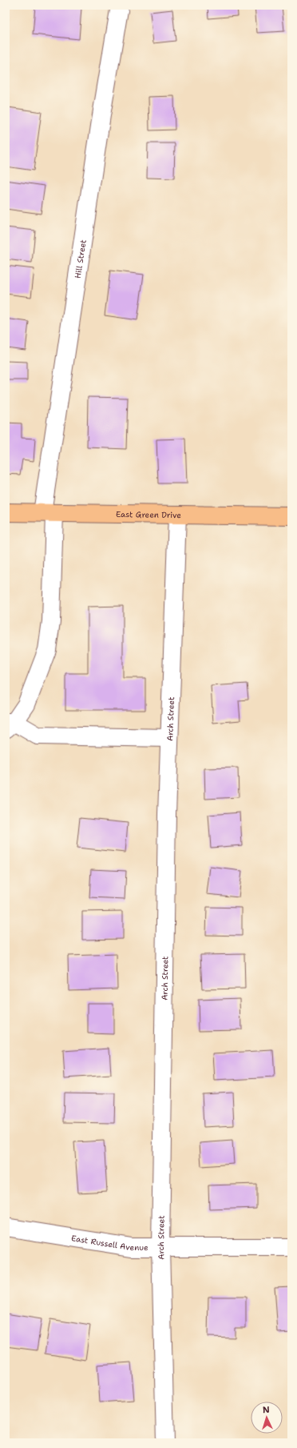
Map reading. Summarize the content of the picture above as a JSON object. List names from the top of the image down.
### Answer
{
  "streets": {
    "main road": ["East Green Drive"],
    "street": ["Hill Street", "Arch Street", "East Russell Avenue"]
  },
  "crossings": [
    ["Hill Street", "East Green Drive"],
    ["East Green Drive", "Arch Street"],
    ["Arch Street", "East Russell Avenue"]
  ],
  "north": "top"
}
